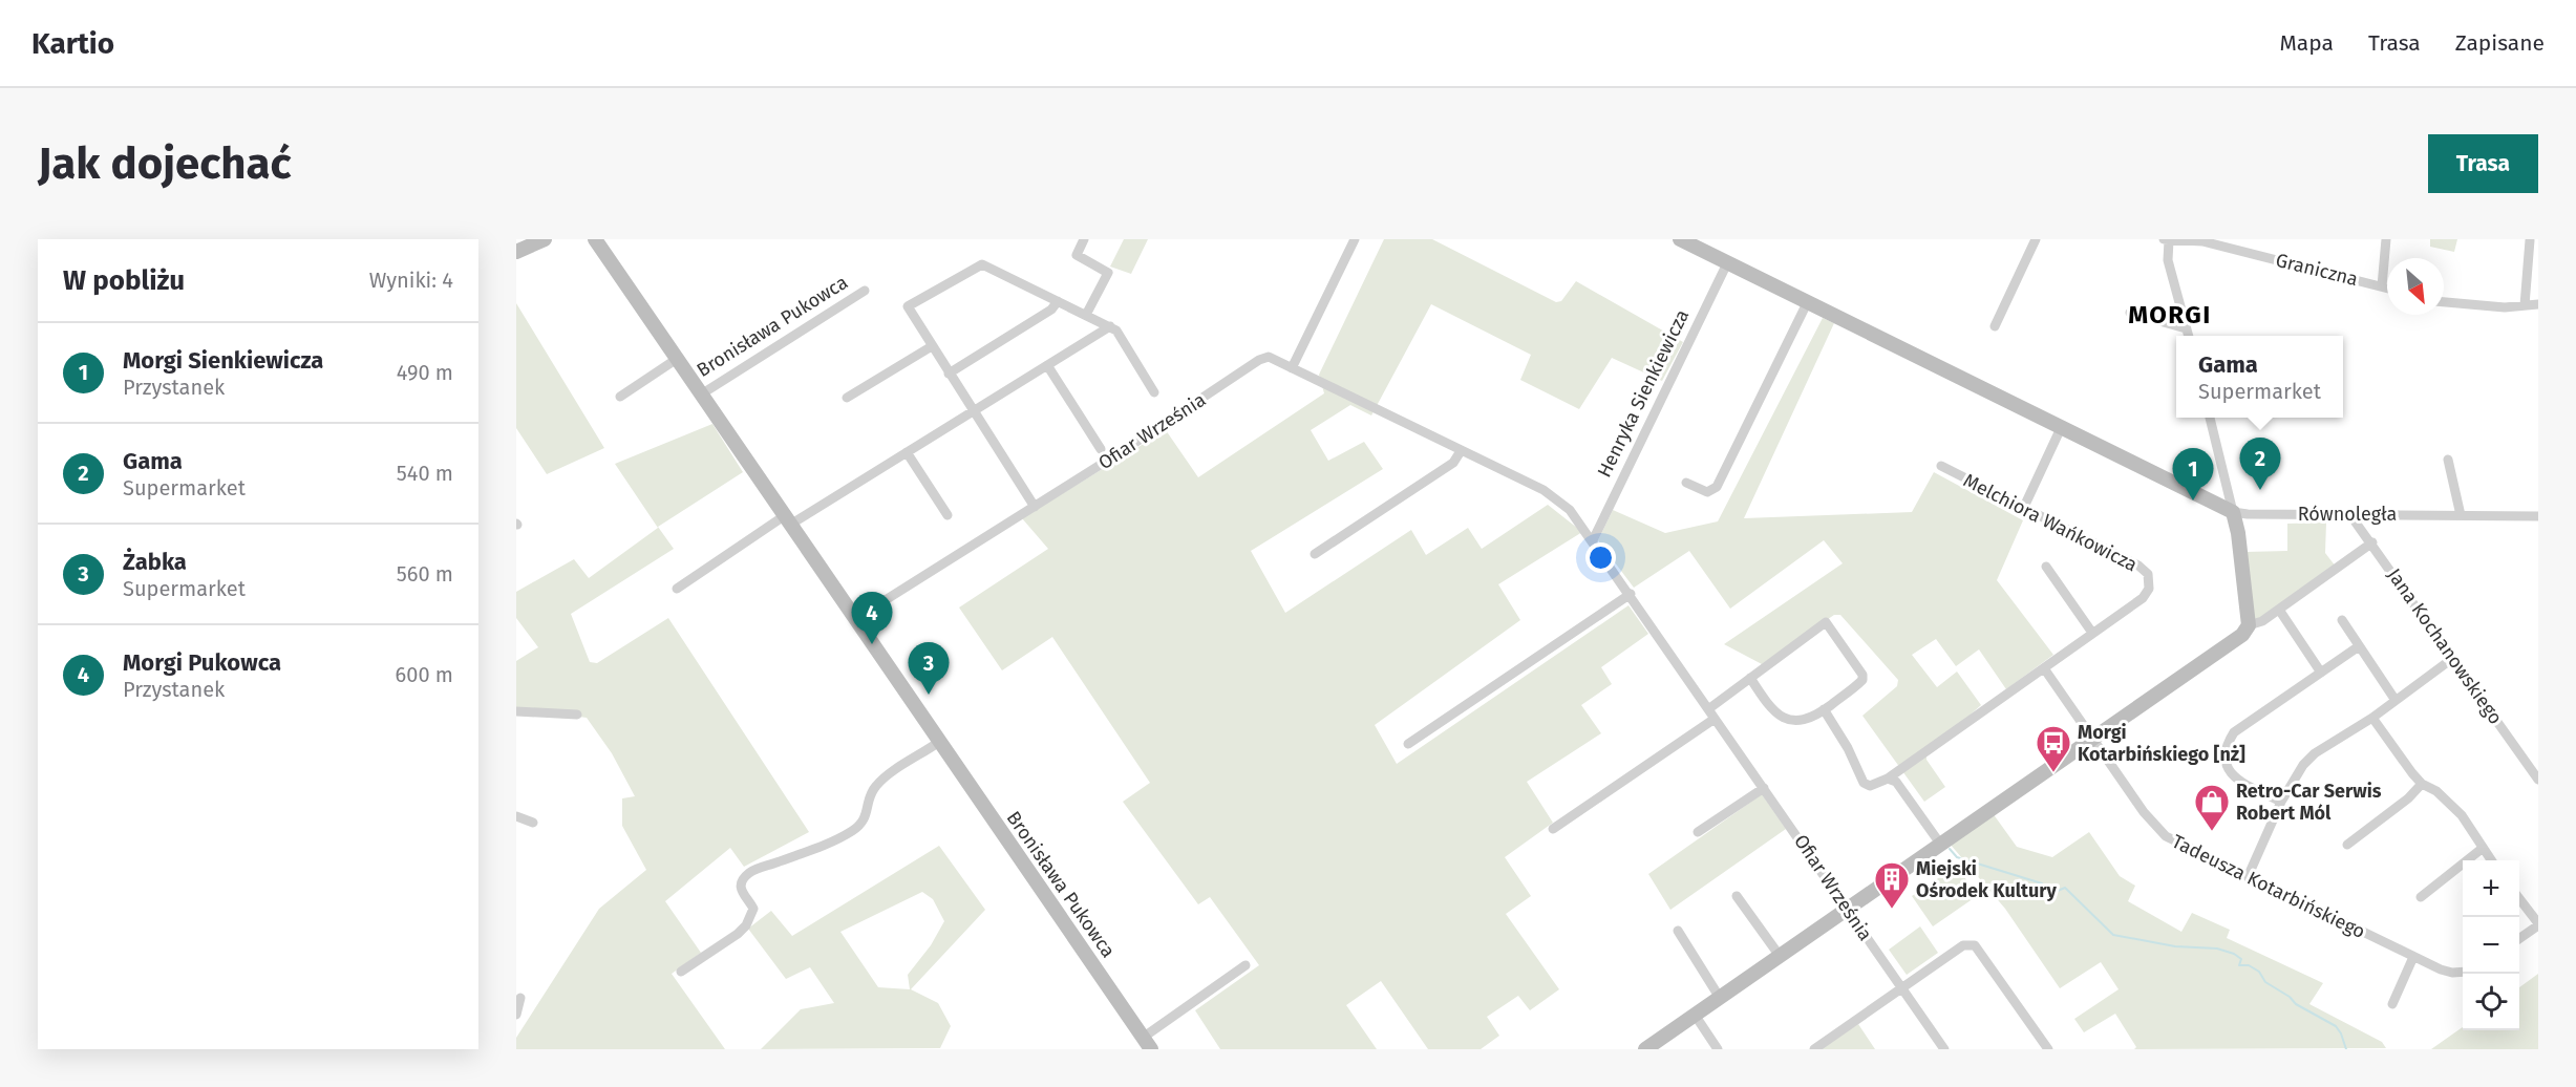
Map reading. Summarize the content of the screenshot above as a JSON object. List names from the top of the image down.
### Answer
{
  "streets": {
    "street": [
      "Graniczna",
      "Bronisława Pukowca",
      "Henryka Sienkiewicza",
      "Ofiar Września",
      "Równoległa",
      "Melchiora Wańkowicza",
      "Jana Kochanowskiego",
      "Tadeusza Kotarbińskiego"
    ]
  },
  "crossings": [
    ["Bronisława Pukowca", "Ofiar Września"],
    ["Henryka Sienkiewicza", "Ofiar Września"],
    ["Równoległa", "Jana Kochanowskiego"],
    ["Melchiora Wańkowicza", "Tadeusza Kotarbińskiego"]
  ],
  "districts": ["MORGI"],
  "places": {
    "bus stop": ["Morgi Kotarbińskiego [nż]"],
    "shop": ["Retro-Car Serwis Robert Mól"],
    "building": ["Miejski Ośrodek Kultury"]
  },
  "north": "bottom right",
  "page": {
    "header": "Kartio",
    "nav": ["Mapa", "Trasa", "Zapisane"],
    "buttons": "Trasa",
    "title": "Jak dojechać",
    "heading": ["W pobliżu", "Wyniki: 4"],
    "list": [
      {
        "mark": "1",
        "name": "Morgi Sienkiewicza",
        "note": "Przystanek",
        "value": "490 m"
      },
      {
        "mark": "2",
        "name": "Gama",
        "note": "Supermarket",
        "value": "540 m"
      },
      {
        "mark": "3",
        "name": "Żabka",
        "note": "Supermarket",
        "value": "560 m"
      },
      {
        "mark": "4",
        "name": "Morgi Pukowca",
        "note": "Przystanek",
        "value": "600 m"
      }
    ],
    "popup": ["Gama", "Supermarket"],
    "pins": [
      "2",
      "1",
      "4",
      "3"
    ],
    "map_buttons": ["+", "−"]
  }
}
